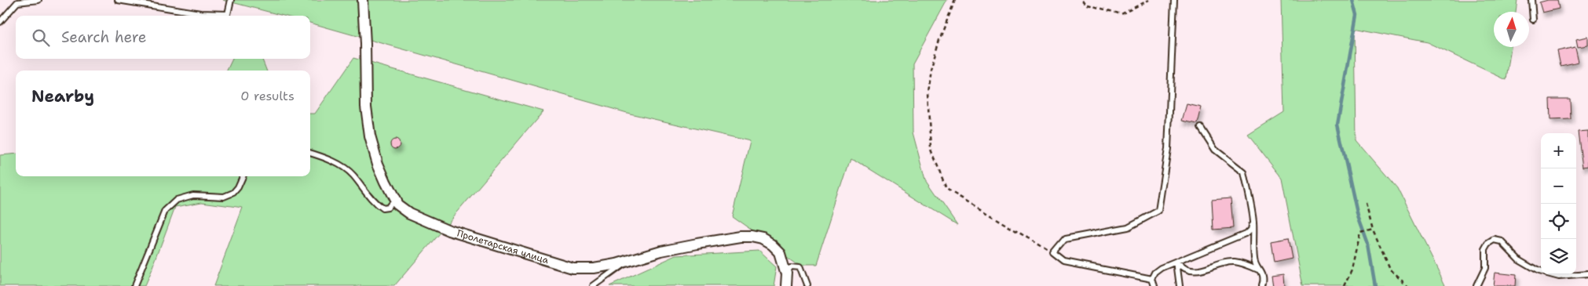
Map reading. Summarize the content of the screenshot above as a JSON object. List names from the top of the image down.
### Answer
{
  "streets": {
    "street": ["Пролетарская улица"]
  },
  "north": "top",
  "page": {
    "search": "Search here",
    "heading": ["Nearby", "0 results"],
    "map_buttons": ["+", "−"]
  }
}
